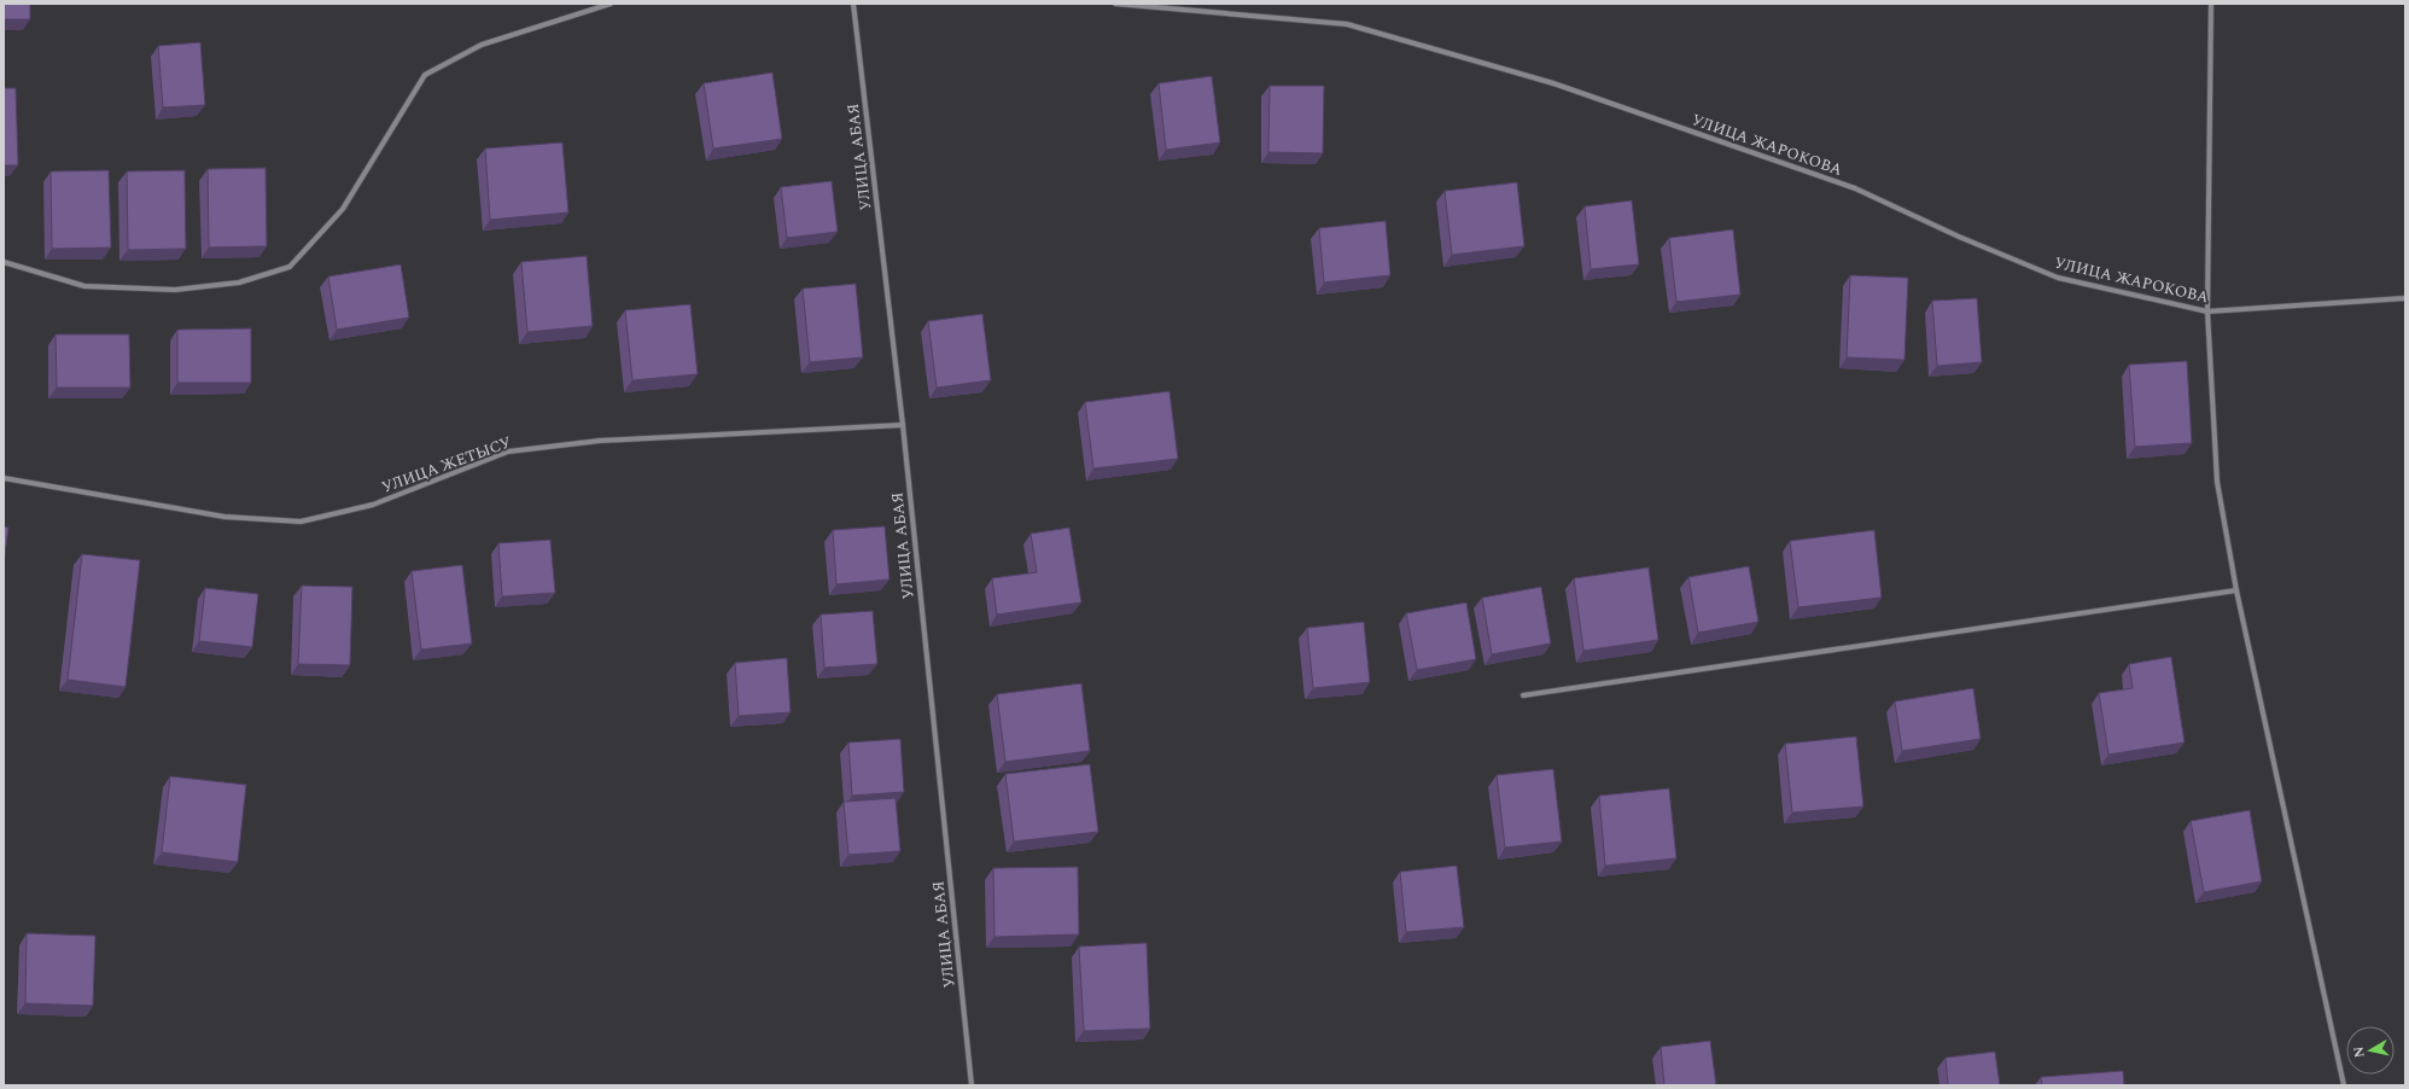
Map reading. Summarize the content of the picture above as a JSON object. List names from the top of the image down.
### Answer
{
  "streets": {
    "street": ["УЛИЦА ЖАРОКОВА", "УЛИЦА АБАЯ", "УЛИЦА ЖЕТЫСУ"]
  },
  "crossings": [
    ["УЛИЦА АБАЯ", "УЛИЦА ЖЕТЫСУ"]
  ],
  "north": "left"
}
